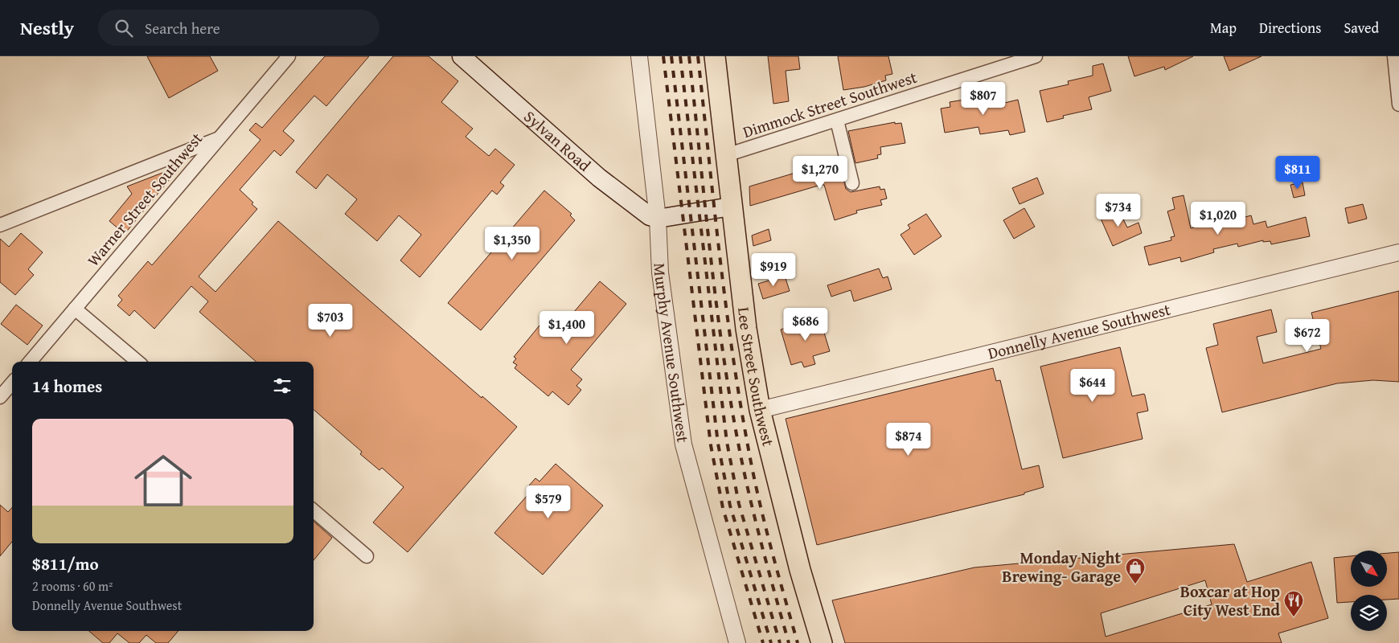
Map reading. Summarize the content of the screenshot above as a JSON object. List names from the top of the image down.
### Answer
{
  "streets": {
    "main road": ["Sylvan Road", "Lee Street Southwest"],
    "street": [
      "Dimmock Street Southwest",
      "Warner Street Southwest",
      "Donnelly Avenue Southwest",
      "Murphy Avenue Southwest"
    ]
  },
  "crossings": [
    ["Dimmock Street Southwest", "Lee Street Southwest"],
    ["Sylvan Road", "Murphy Avenue Southwest"],
    ["Donnelly Avenue Southwest", "Lee Street Southwest"]
  ],
  "places": {
    "shop": ["Monday Night Brewing- Garage"],
    "restaurant": ["Boxcar at Hop City West End"]
  },
  "north": "bottom right",
  "page": {
    "header": "Nestly",
    "search": "Search here",
    "nav": ["Map", "Directions", "Saved"],
    "price": [
      "$807",
      "$1,270",
      "$811",
      "$734",
      "$1,020",
      "$1,350",
      "$919",
      "$703",
      "$686",
      "$1,400",
      "$672",
      "$644",
      "$874",
      "$579"
    ],
    "heading": "14 homes",
    "list": [
      {
        "name": "$811/mo",
        "note": "2 rooms · 60 m² · Donnelly Avenue Southwest"
      }
    ]
  }
}
